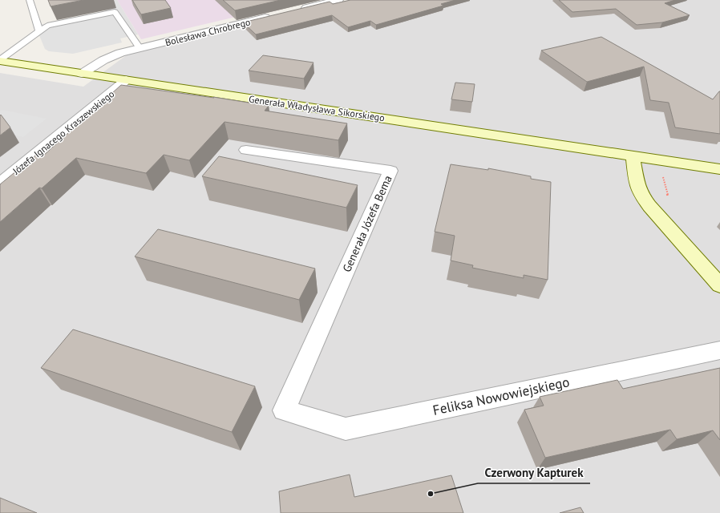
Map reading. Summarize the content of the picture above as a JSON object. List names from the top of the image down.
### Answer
{
  "streets": {
    "main road": ["Generała Władysława Sikorskiego"],
    "street": [
      "Bolesława Chrobrego",
      "Józefa Ignacego Kraszewskiego",
      "Generała Józefa Bema",
      "Feliksa Nowowiejskiego"
    ]
  },
  "crossings": [
    ["Bolesława Chrobrego", "Generała Władysława Sikorskiego"],
    ["Generała Władysława Sikorskiego", "Józefa Ignacego Kraszewskiego"],
    ["Generała Józefa Bema", "Feliksa Nowowiejskiego"]
  ],
  "places": ["Czerwony Kapturek"]
}
